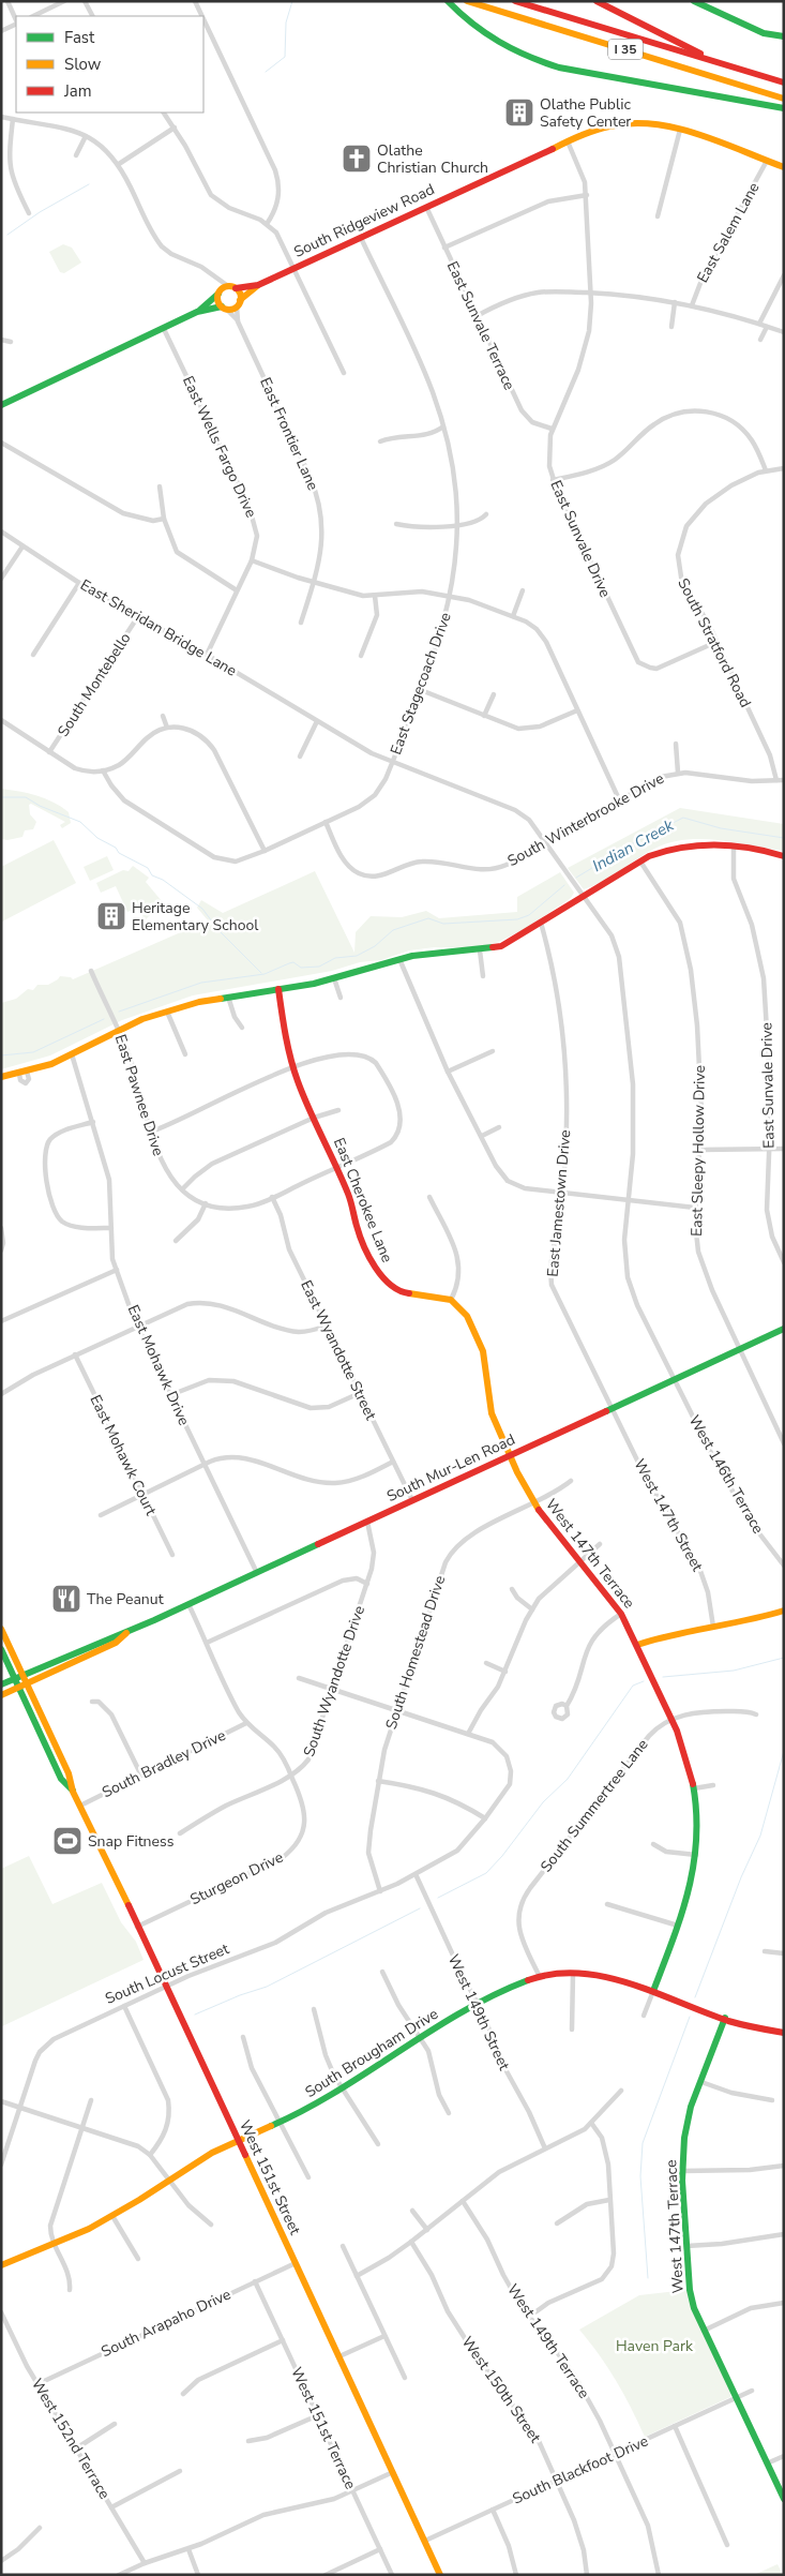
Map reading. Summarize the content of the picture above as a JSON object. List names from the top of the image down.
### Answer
{
  "streets": {
    "main road": [
      "I 35",
      "South Ridgeview Road",
      "East Cherokee Lane",
      "South Mur-Len Road",
      "West 147th Terrace",
      "South Brougham Drive",
      "West 151st Street"
    ],
    "street": [
      "East Salem Lane",
      "East Sunvale Terrace",
      "East Frontier Lane",
      "East Wells Fargo Drive",
      "East Sunvale Drive",
      "East Sheridan Bridge Lane",
      "South Stratford Road",
      "East Stagecoach Drive",
      "South Montebello",
      "South Winterbrooke Drive",
      "East Pawnee Drive",
      "East Sleepy Hollow Drive",
      "East Jamestown Drive",
      "East Wyandotte Street",
      "East Mohawk Drive",
      "East Mohawk Court",
      "West 146th Terrace",
      "West 147th Street",
      "South Homestead Drive",
      "South Wyandotte Drive",
      "South Bradley Drive",
      "South Summertree Lane",
      "Sturgeon Drive",
      "South Locust Street",
      "West 149th Street",
      "South Arapaho Drive",
      "West 149th Terrace",
      "West 150th Street",
      "West 151st Terrace",
      "West 152nd Terrace",
      "South Blackfoot Drive"
    ]
  },
  "crossings": [
    ["South Ridgeview Road", "East Salem Lane"],
    ["South Ridgeview Road", "East Sunvale Terrace"],
    ["South Ridgeview Road", "East Sunvale Drive"],
    ["South Ridgeview Road", "East Stagecoach Drive"],
    ["East Sunvale Terrace", "East Sunvale Drive"],
    ["East Wells Fargo Drive", "East Sheridan Bridge Lane"],
    ["East Sunvale Drive", "South Stratford Road"],
    ["East Sheridan Bridge Lane", "East Stagecoach Drive"],
    ["East Sheridan Bridge Lane", "South Montebello"],
    ["East Sheridan Bridge Lane", "South Winterbrooke Drive"],
    ["East Sheridan Bridge Lane", "South Mur-Len Road"],
    ["East Sheridan Bridge Lane", "West 146th Terrace"],
    ["South Stratford Road", "South Winterbrooke Drive"],
    ["East Stagecoach Drive", "South Winterbrooke Drive"],
    ["East Sleepy Hollow Drive", "South Mur-Len Road"],
    ["East Jamestown Drive", "South Mur-Len Road"],
    ["East Jamestown Drive", "West 147th Street"],
    ["East Wyandotte Street", "South Mur-Len Road"],
    ["East Mohawk Drive", "South Mur-Len Road"],
    ["South Mur-Len Road", "West 146th Terrace"],
    ["South Mur-Len Road", "West 147th Street"],
    ["South Mur-Len Road", "West 147th Terrace"],
    ["South Mur-Len Road", "South Wyandotte Drive"],
    ["South Mur-Len Road", "West 151st Street"],
    ["West 147th Terrace", "South Homestead Drive"],
    ["West 147th Terrace", "South Summertree Lane"],
    ["West 147th Terrace", "South Brougham Drive"],
    ["West 147th Terrace", "South Blackfoot Drive"],
    ["South Homestead Drive", "South Locust Street"],
    ["South Wyandotte Drive", "Sturgeon Drive"],
    ["South Wyandotte Drive", "South Locust Street"],
    ["South Bradley Drive", "West 151st Street"],
    ["South Summertree Lane", "South Brougham Drive"],
    ["Sturgeon Drive", "West 151st Street"],
    ["South Locust Street", "West 149th Street"],
    ["South Locust Street", "West 151st Street"],
    ["West 149th Street", "South Brougham Drive"],
    ["South Brougham Drive", "West 151st Street"],
    ["West 151st Street", "South Arapaho Drive"],
    ["West 151st Street", "South Blackfoot Drive"],
    ["South Arapaho Drive", "West 151st Terrace"],
    ["South Arapaho Drive", "West 152nd Terrace"],
    ["West 149th Terrace", "South Blackfoot Drive"],
    ["West 150th Street", "South Blackfoot Drive"]
  ],
  "water": ["Indian Creek"],
  "parks": ["Haven Park"],
  "places": {
    "building": ["Olathe Public Safety Center", "Heritage Elementary School"],
    "church": ["Olathe Christian Church"],
    "restaurant": ["The Peanut"],
    "sports": ["Snap Fitness"]
  },
  "legend": ["Fast", "Slow", "Jam"]
}
